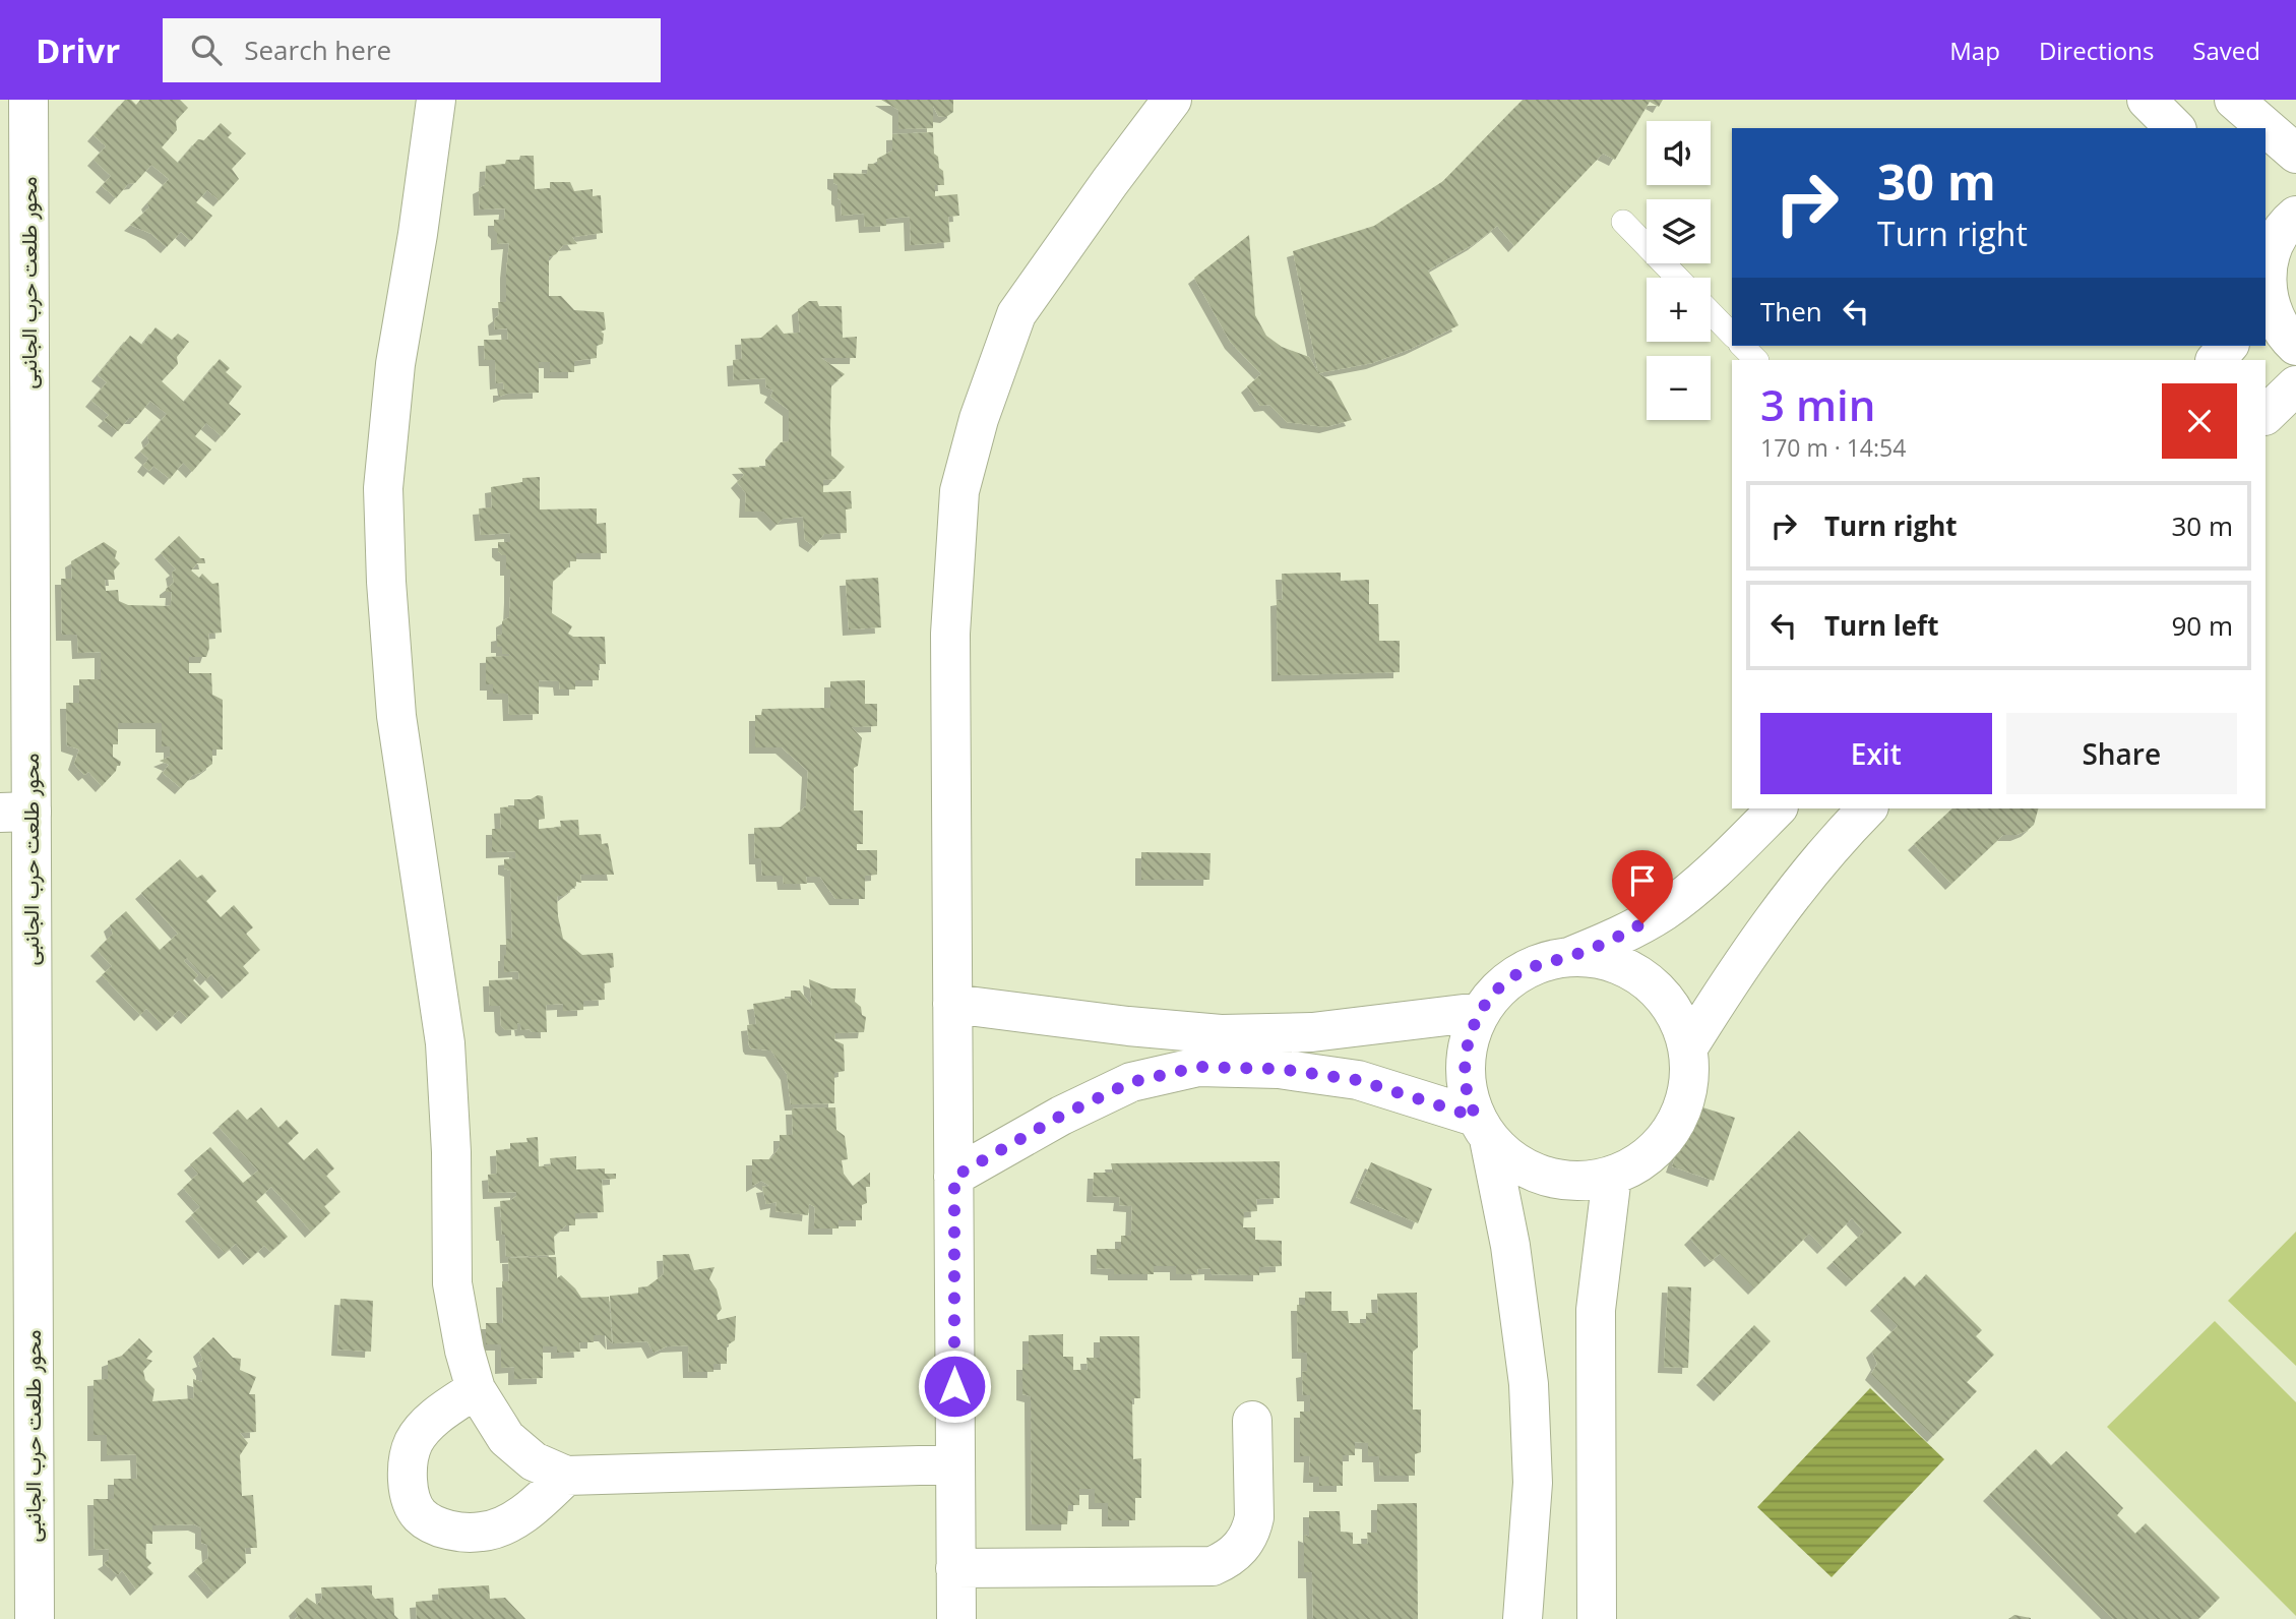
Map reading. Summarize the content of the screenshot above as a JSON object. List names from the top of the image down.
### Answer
{
  "streets": {
    "street": ["محور طلعت حرب الجانبى"]
  },
  "page": {
    "header": "Drivr",
    "search": "Search here",
    "nav": ["Map", "Directions", "Saved"],
    "map_buttons": ["+", "−"],
    "turn": ["30 m", "Turn right"],
    "then": "Then",
    "heading": ["3 min", "170 m · 14:54"],
    "list": [
      {
        "name": "Turn right",
        "value": "30 m"
      },
      {
        "name": "Turn left",
        "value": "90 m"
      }
    ],
    "buttons": ["Exit", "Share"]
  }
}
